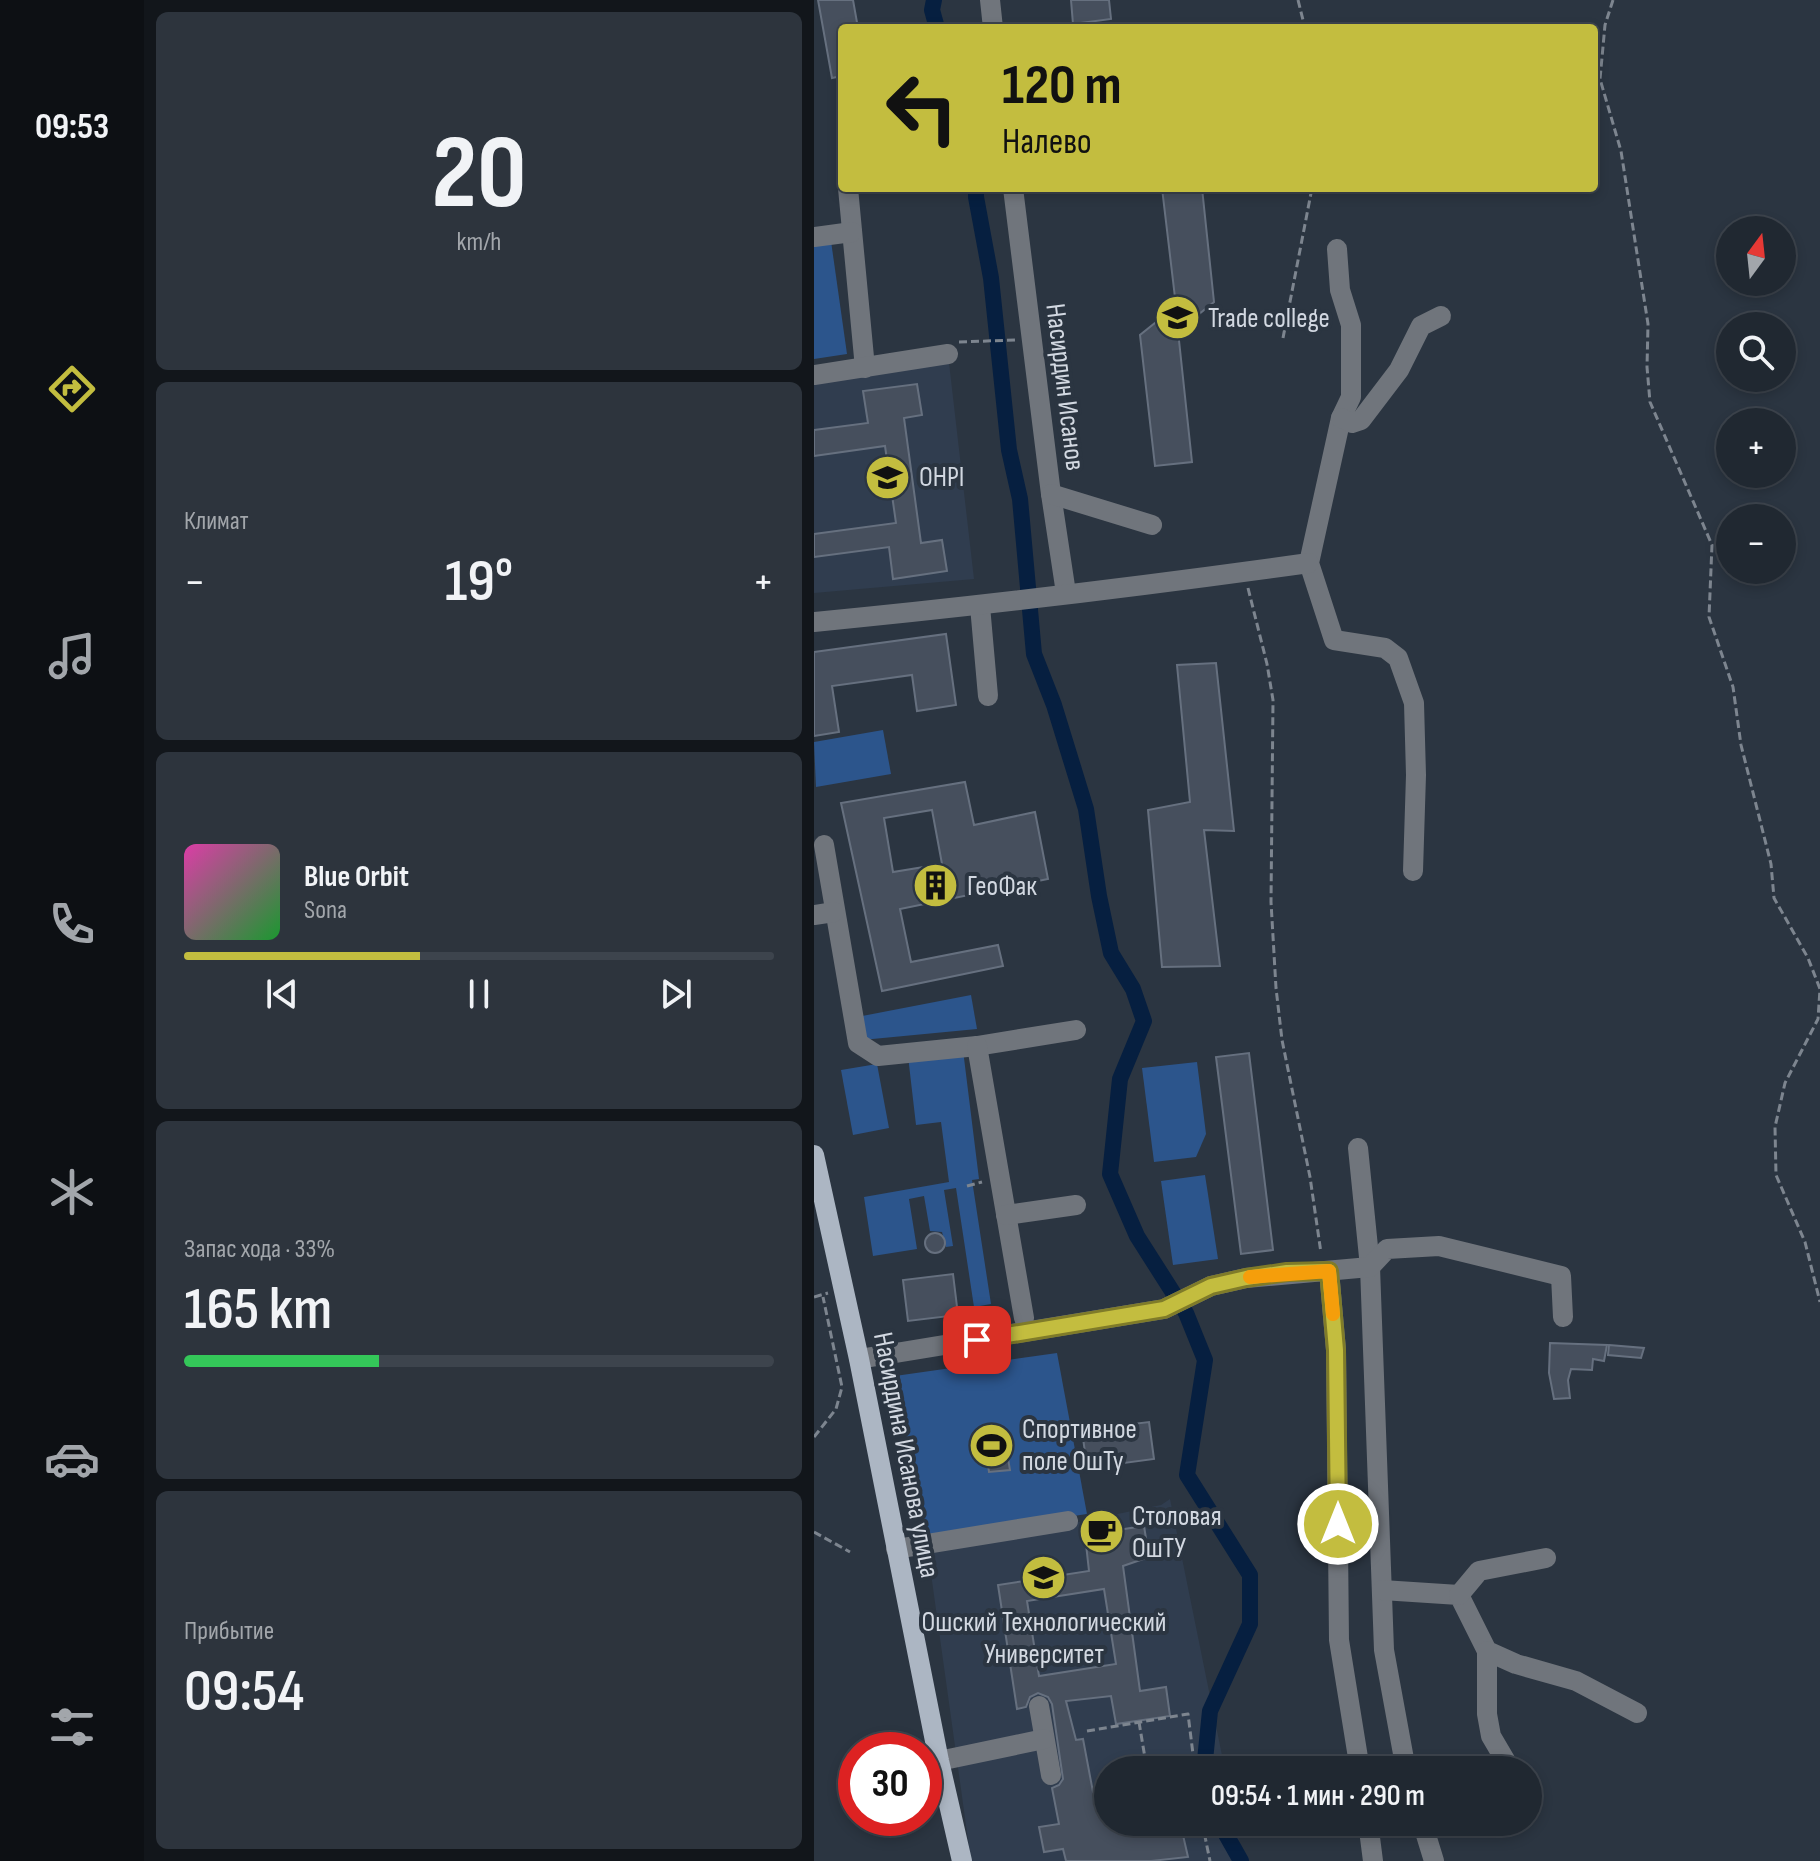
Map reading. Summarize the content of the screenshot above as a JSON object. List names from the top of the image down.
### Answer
{
  "streets": {
    "main road": ["Насирдина Исанова улица"],
    "street": ["Насирдин Исанов"]
  },
  "places": {
    "school or university": ["Trade college", "OHPI", "Ошский Технологический Университет"],
    "building": ["ГеоФак"],
    "sports": ["Спортивное поле ОшТу"],
    "cafe": ["Столовая ОшТУ"]
  },
  "north": "top",
  "page": {
    "tabs": "09:53",
    "tile": [
      ["20", "km/h"],
      "Климат",
      ["Запас хода · 33%", "165 km"],
      ["Прибытие", "09:54"]
    ],
    "turn": ["120 m", "Налево"],
    "map_buttons": ["+", "−"],
    "heat": ["−", "19°", "+"],
    "song": ["Blue Orbit", "Sona"],
    "limit": "30",
    "trip": "09:54 · 1 мин · 290 m"
  }
}
